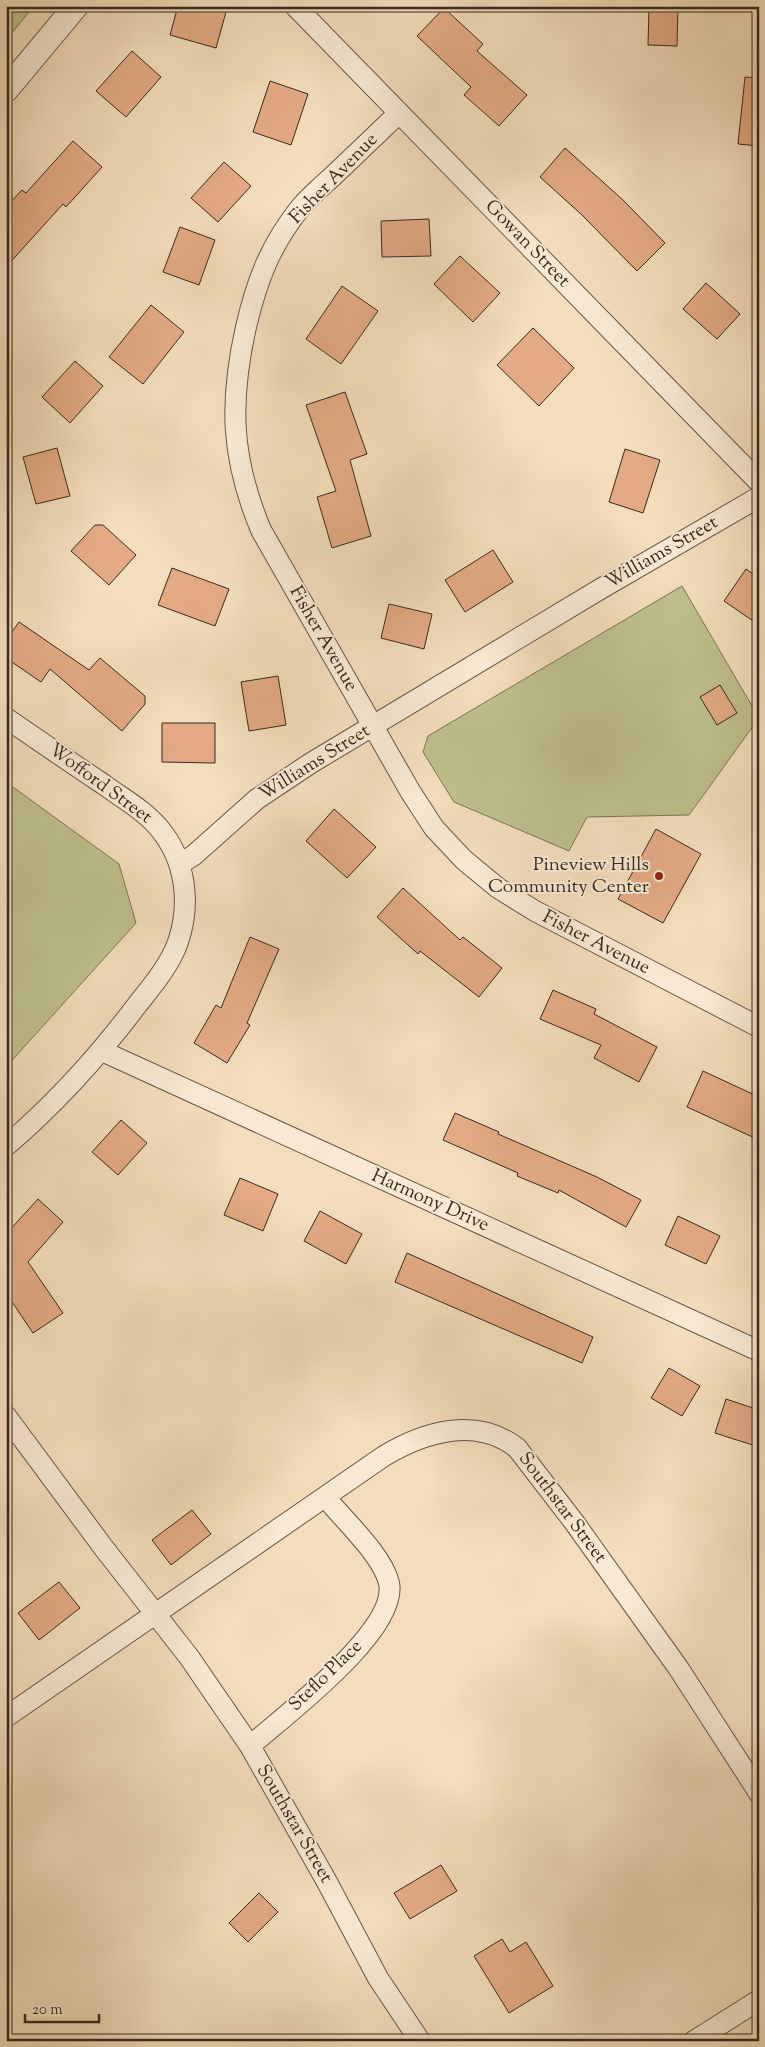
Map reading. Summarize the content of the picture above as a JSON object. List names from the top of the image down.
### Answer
{
  "streets": {
    "street": [
      "Fisher Avenue",
      "Gowan Street",
      "Williams Street",
      "Wofford Street",
      "Harmony Drive",
      "Southstar Street",
      "Steflo Place"
    ]
  },
  "crossings": [
    ["Fisher Avenue", "Gowan Street"],
    ["Fisher Avenue", "Williams Street"],
    ["Williams Street", "Wofford Street"],
    ["Southstar Street", "Steflo Place"]
  ],
  "places": ["Pineview Hills Community Center"],
  "scale_bar": "20 m"
}
